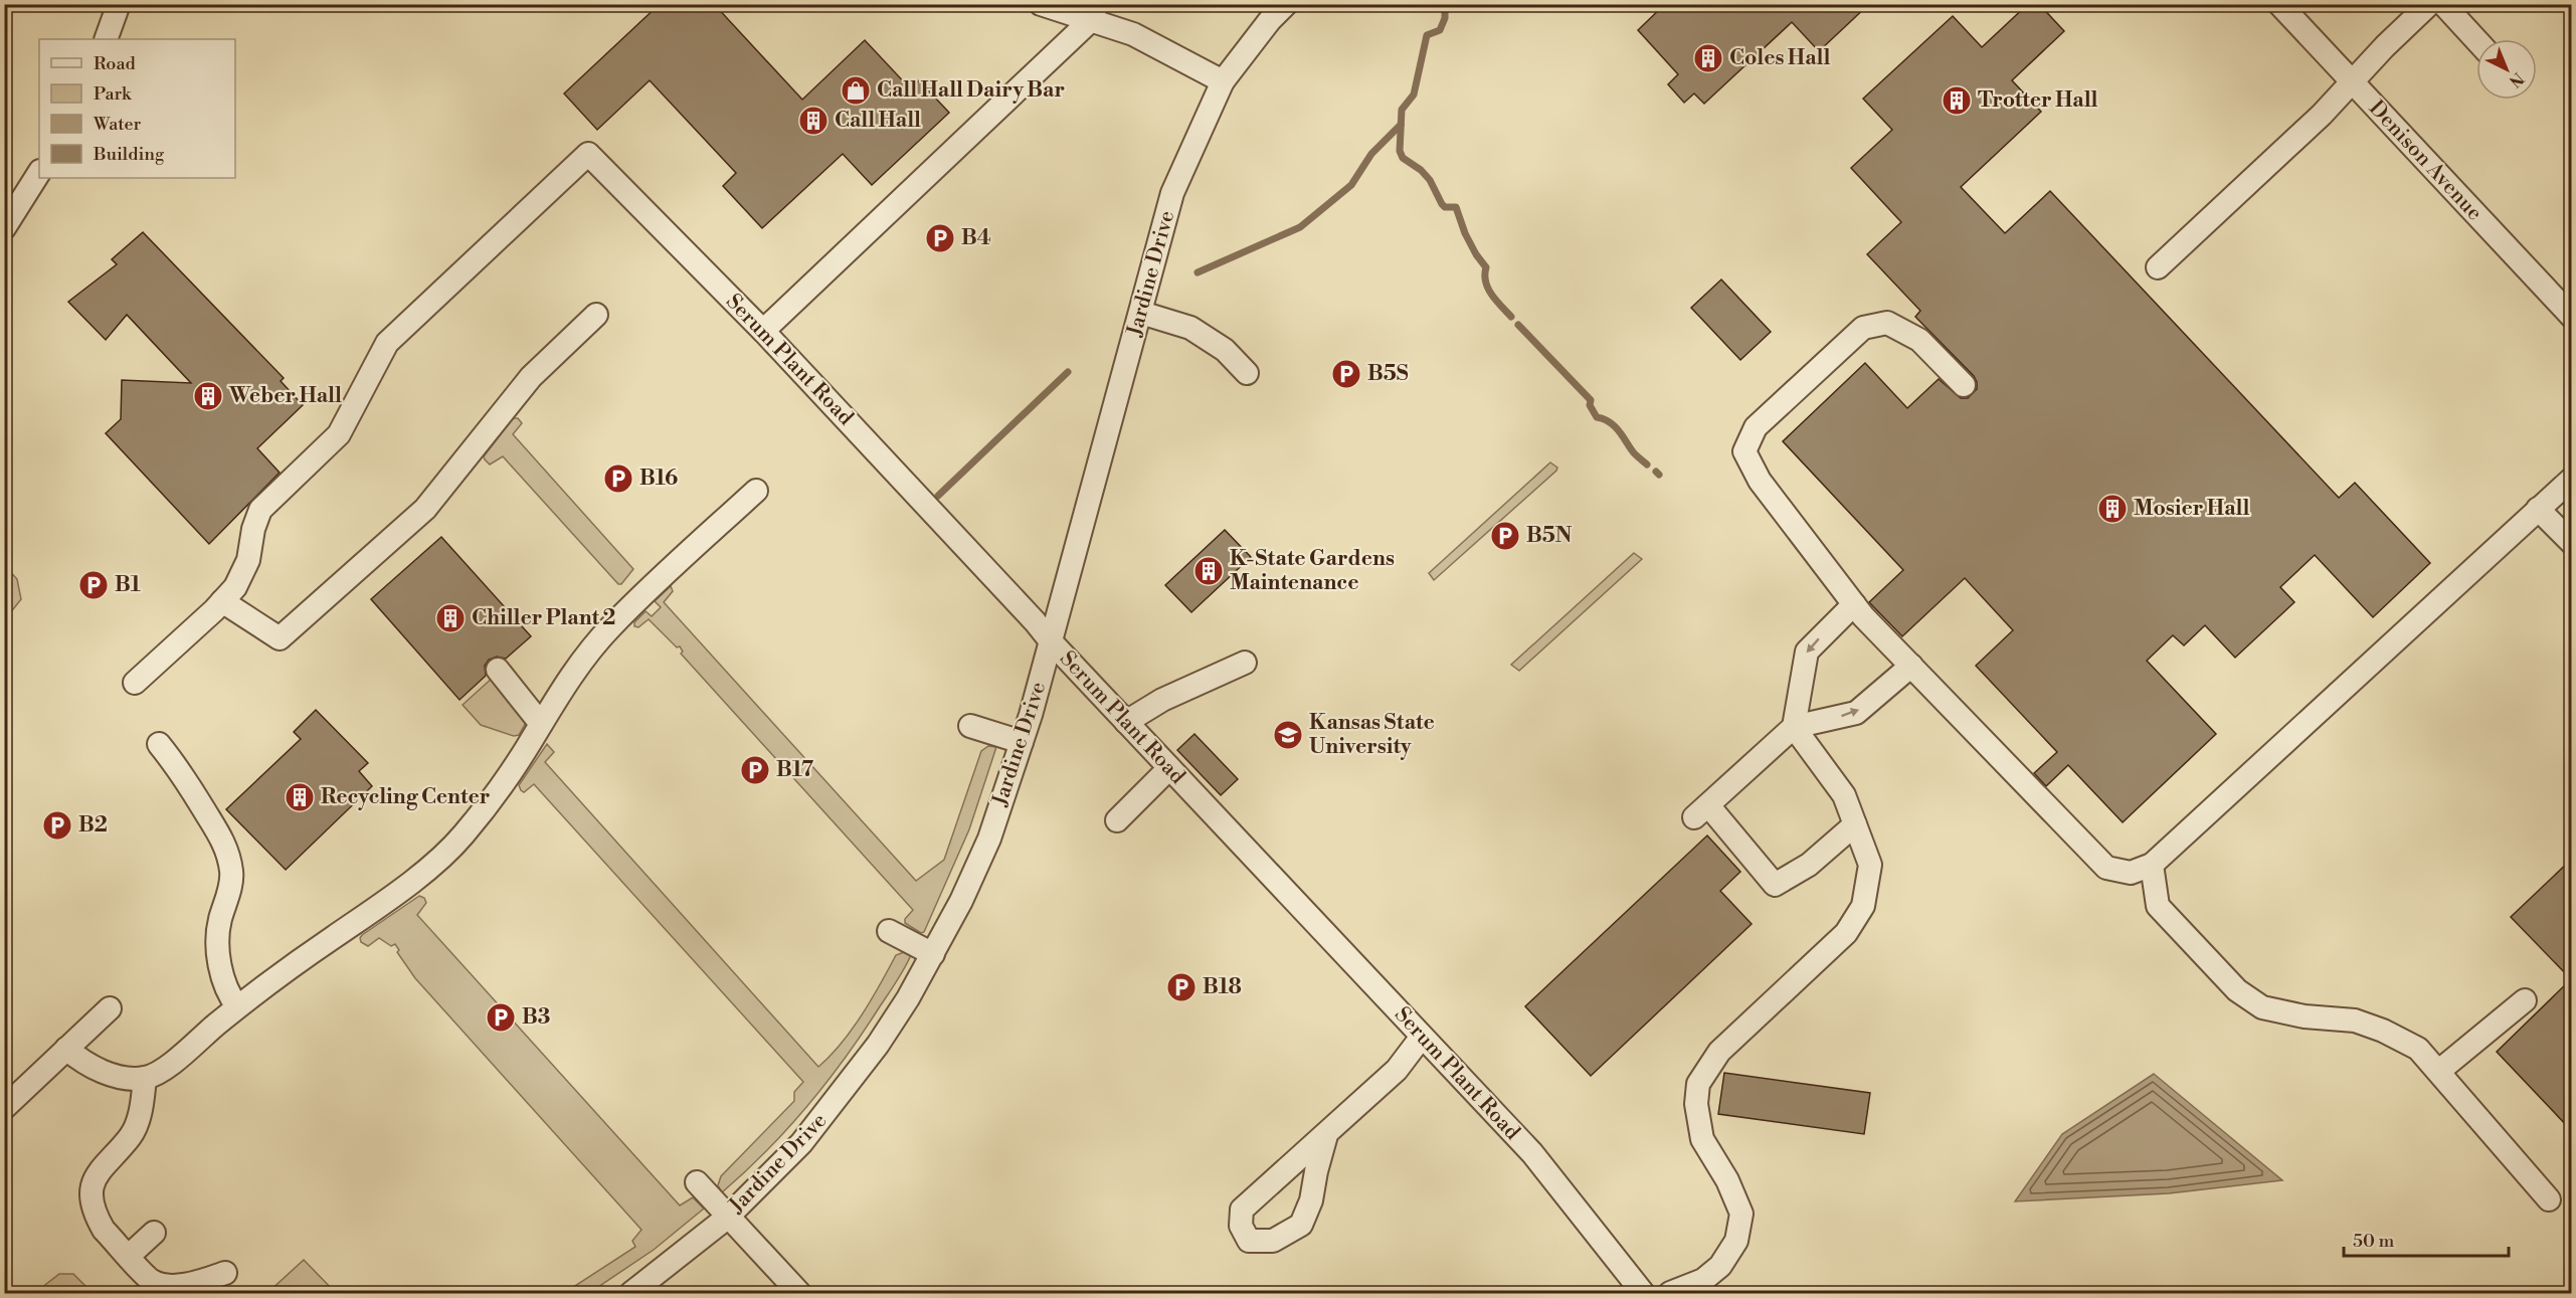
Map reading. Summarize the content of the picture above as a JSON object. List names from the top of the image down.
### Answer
{
  "streets": {
    "street": ["Denison Avenue", "Jardine Drive", "Serum Plant Road"]
  },
  "crossings": [
    ["Jardine Drive", "Serum Plant Road"]
  ],
  "places": {
    "building": [
      "Coles Hall",
      "Trotter Hall",
      "Call Hall",
      "Weber Hall",
      "Mosier Hall",
      "K-State Gardens Maintenance",
      "Chiller Plant 2",
      "Recycling Center"
    ],
    "shop": ["Call Hall Dairy Bar"],
    "parking": [
      "B4",
      "B5S",
      "B16",
      "B5N",
      "B1",
      "B17",
      "B2",
      "B18",
      "B3"
    ],
    "school or university": ["Kansas State University"]
  },
  "legend": [
    "Road",
    "Park",
    "Water",
    "Building"
  ],
  "scale_bar": "50 m",
  "north": "bottom right"
}
